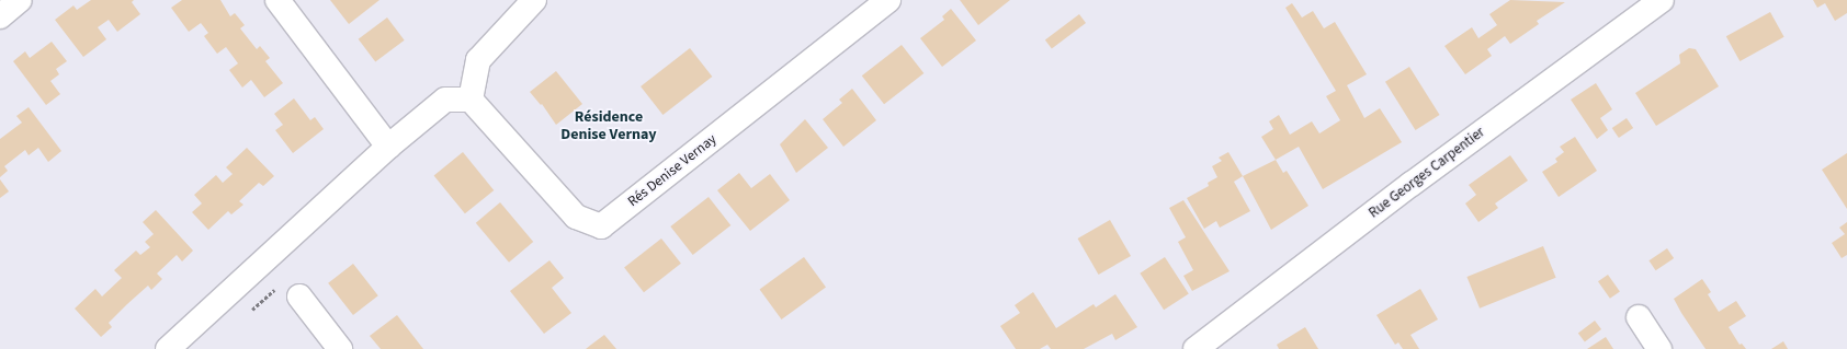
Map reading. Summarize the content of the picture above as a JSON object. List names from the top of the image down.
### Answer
{
  "streets": {
    "street": ["Rés Denise Vernay", "Rue Georges Carpentier"]
  },
  "districts": ["Résidence Denise Vernay"]
}
